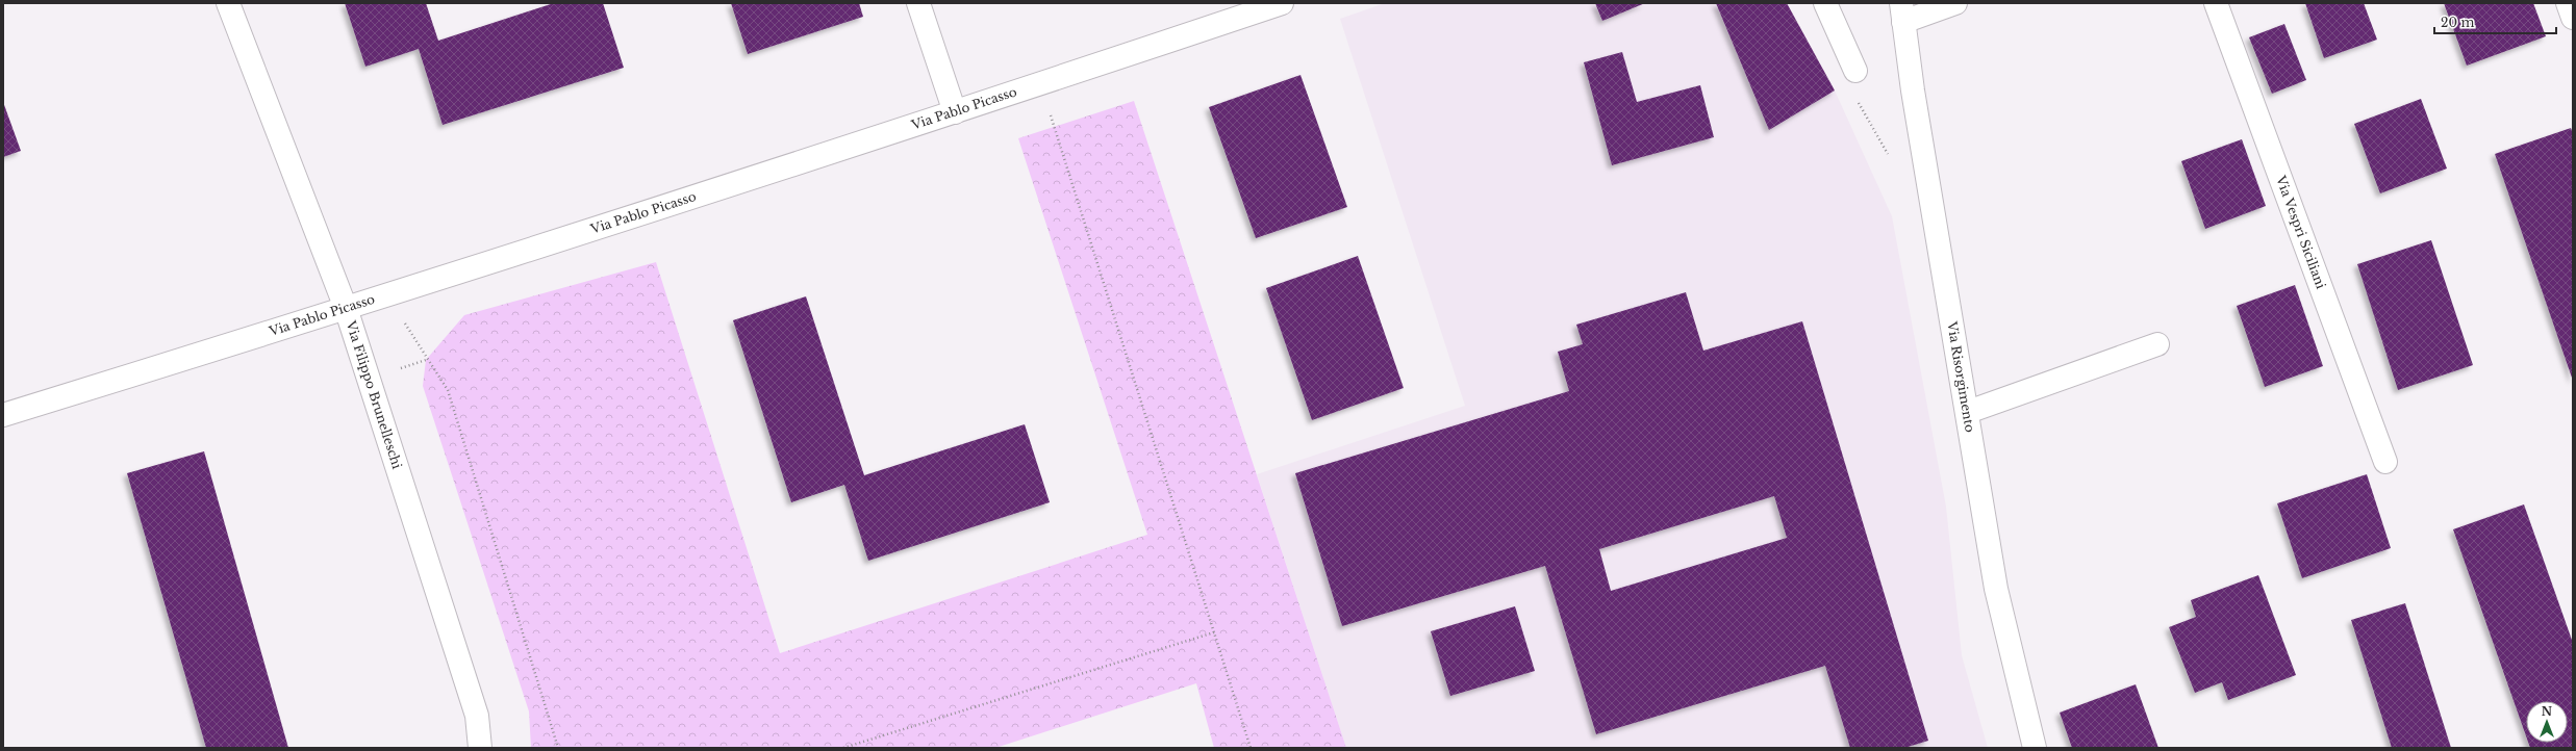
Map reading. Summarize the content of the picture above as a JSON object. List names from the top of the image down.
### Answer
{
  "streets": {
    "street": [
      "Via Pablo Picasso",
      "Via Vespri Siciliani",
      "Via Risorgimento",
      "Via Filippo Brunelleschi"
    ]
  },
  "crossings": [
    ["Via Pablo Picasso", "Via Filippo Brunelleschi"]
  ],
  "scale_bar": "20 m",
  "north": "top"
}
